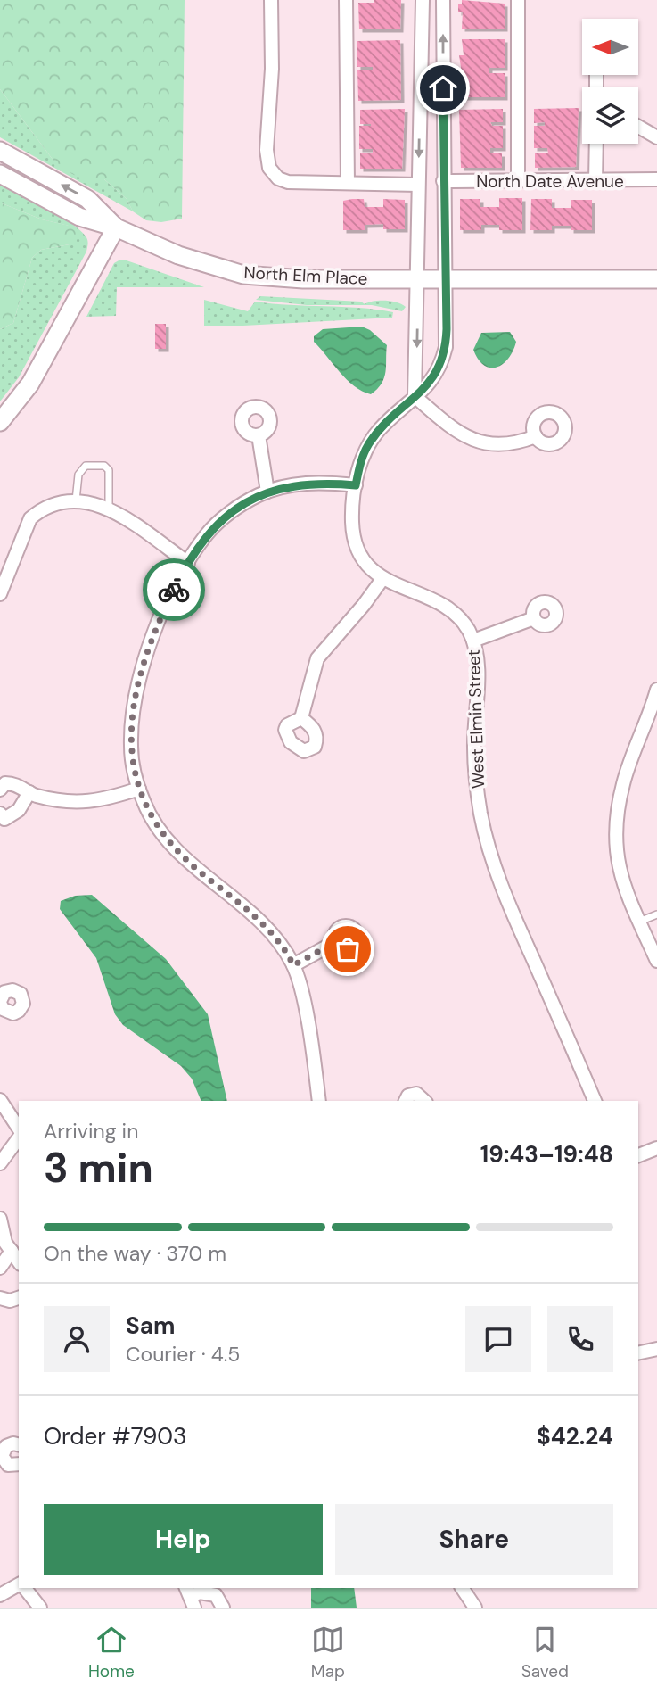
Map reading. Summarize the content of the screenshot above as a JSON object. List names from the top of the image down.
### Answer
{
  "streets": {
    "main road": ["North Elm Place"],
    "street": ["North Date Avenue", "West Elmin Street"]
  },
  "crossings": [
    ["North Date Avenue", "West Elmin Street"],
    ["North Elm Place", "West Elmin Street"]
  ],
  "north": "left",
  "page": {
    "heading": ["3 min", "Arriving in", "19:43–19:48"],
    "panel": [
      "Sam",
      "Courier · 4.5",
      "Order #7903",
      "$42.24"
    ],
    "bar": "On the way · 370 m",
    "buttons": ["Help", "Share"],
    "tabs": ["Home", "Map", "Saved"]
  }
}
